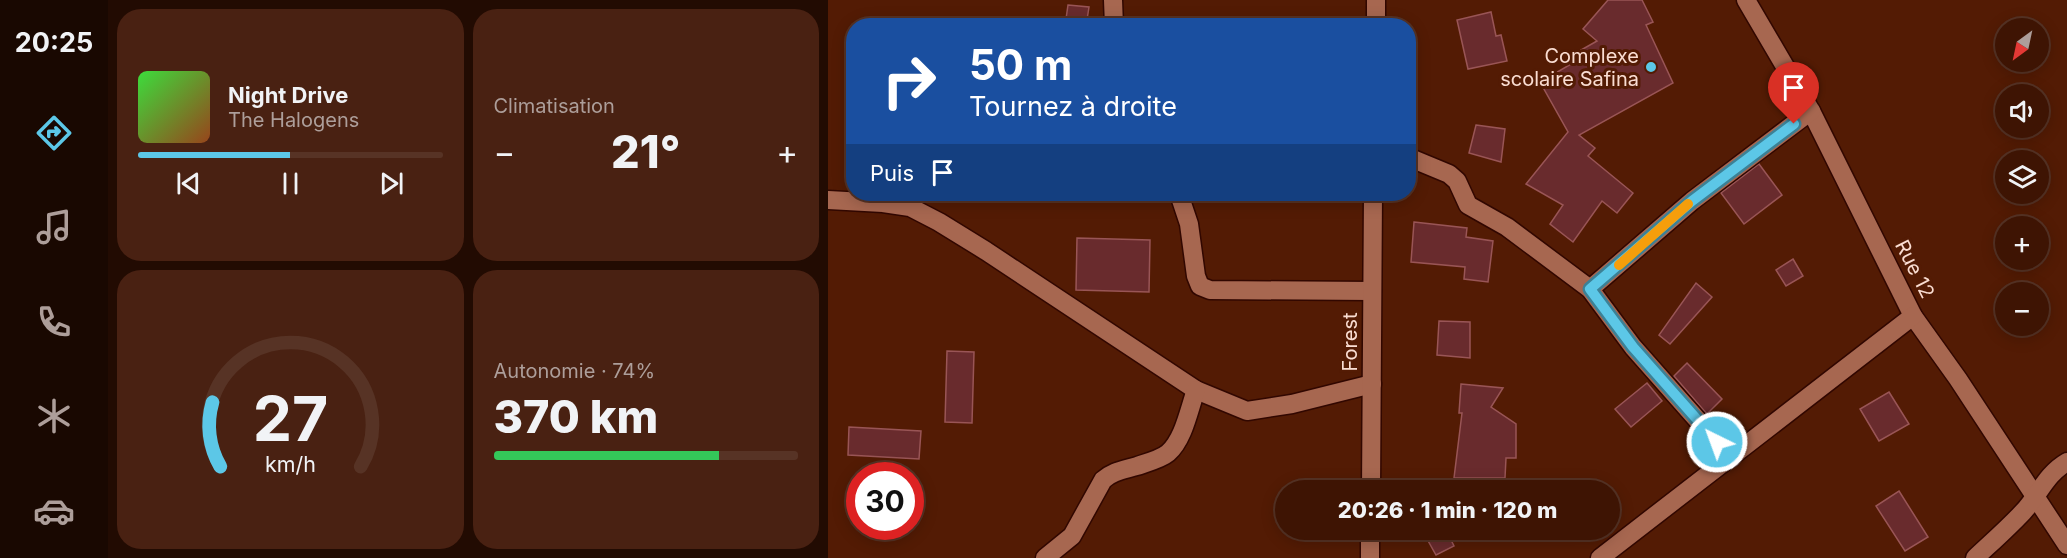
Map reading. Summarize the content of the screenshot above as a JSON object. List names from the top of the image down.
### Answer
{
  "streets": {
    "street": ["Rue 12", "Forest"]
  },
  "places": ["Complexe scolaire Safina"],
  "north": "bottom left",
  "page": {
    "tabs": "20:25",
    "tile": [
      "Climatisation",
      ["Autonomie · 74%", "370 km"]
    ],
    "map_buttons": ["+", "−"],
    "turn": ["50 m", "Tournez à droite"],
    "song": ["Night Drive", "The Halogens"],
    "heat": ["−", "21°", "+"],
    "then": "Puis",
    "limit": "30",
    "trip": "20:26 · 1 min · 120 m",
    "gauge": ["27", "km/h"]
  }
}
